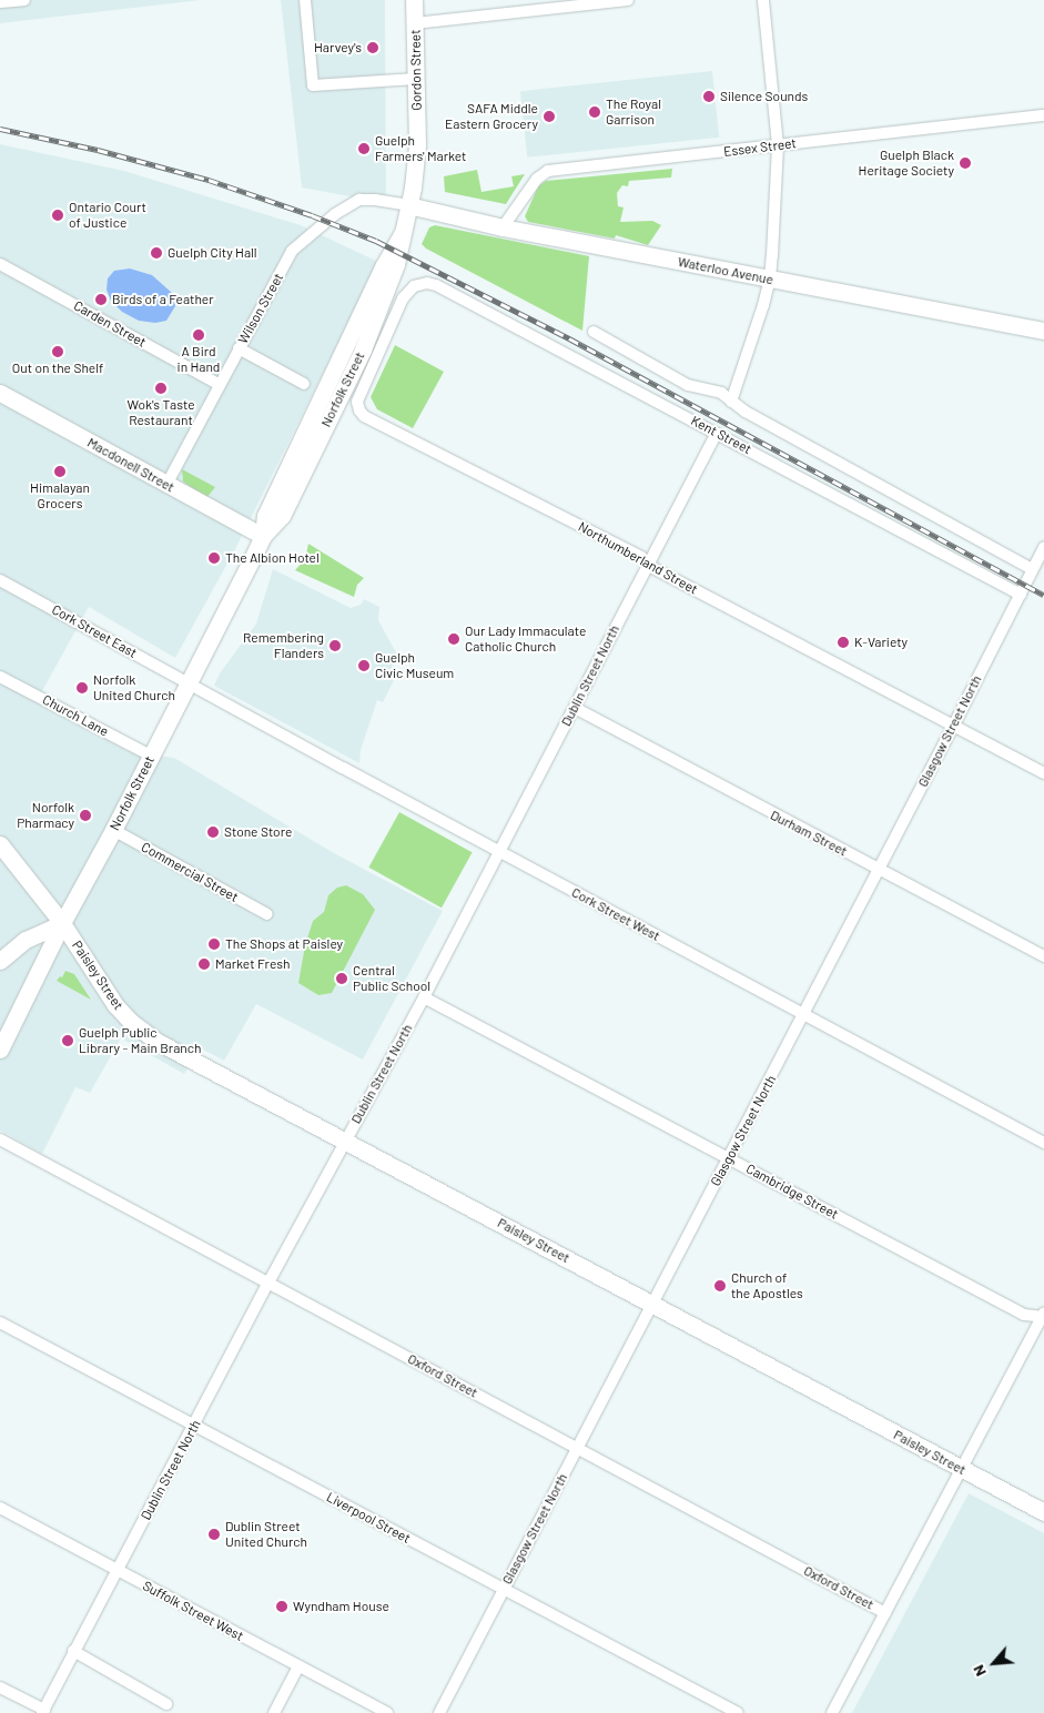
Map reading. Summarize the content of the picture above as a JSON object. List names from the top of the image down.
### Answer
{
  "streets": {
    "main road": [
      "Gordon Street",
      "Waterloo Avenue",
      "Norfolk Street",
      "Macdonell Street",
      "Paisley Street"
    ],
    "street": [
      "Essex Street",
      "Wilson Street",
      "Carden Street",
      "Kent Street",
      "Northumberland Street",
      "Cork Street East",
      "Dublin Street North",
      "Church Lane",
      "Glasgow Street North",
      "Durham Street",
      "Commercial Street",
      "Cork Street West",
      "Cambridge Street",
      "Oxford Street",
      "Liverpool Street",
      "Suffolk Street West"
    ]
  },
  "crossings": [
    ["Gordon Street", "Waterloo Avenue"],
    ["Gordon Street", "Wilson Street"],
    ["Gordon Street", "Norfolk Street"],
    ["Essex Street", "Waterloo Avenue"],
    ["Waterloo Avenue", "Wilson Street"],
    ["Waterloo Avenue", "Norfolk Street"],
    ["Wilson Street", "Carden Street"],
    ["Wilson Street", "Norfolk Street"],
    ["Wilson Street", "Macdonell Street"],
    ["Norfolk Street", "Macdonell Street"],
    ["Norfolk Street", "Cork Street East"],
    ["Norfolk Street", "Church Lane"],
    ["Norfolk Street", "Commercial Street"],
    ["Norfolk Street", "Cork Street West"],
    ["Norfolk Street", "Paisley Street"],
    ["Kent Street", "Northumberland Street"],
    ["Kent Street", "Dublin Street North"],
    ["Kent Street", "Glasgow Street North"],
    ["Northumberland Street", "Dublin Street North"],
    ["Northumberland Street", "Glasgow Street North"],
    ["Cork Street East", "Cork Street West"],
    ["Dublin Street North", "Durham Street"],
    ["Dublin Street North", "Cork Street West"],
    ["Dublin Street North", "Paisley Street"],
    ["Dublin Street North", "Cambridge Street"],
    ["Dublin Street North", "Oxford Street"],
    ["Dublin Street North", "Liverpool Street"],
    ["Dublin Street North", "Suffolk Street West"],
    ["Glasgow Street North", "Durham Street"],
    ["Glasgow Street North", "Cork Street West"],
    ["Glasgow Street North", "Paisley Street"],
    ["Glasgow Street North", "Cambridge Street"],
    ["Glasgow Street North", "Oxford Street"],
    ["Glasgow Street North", "Liverpool Street"]
  ],
  "places": [
    "Harvey's",
    "Silence Sounds",
    "The Royal Garrison",
    "SAFA Middle Eastern Grocery",
    "Guelph Farmers' Market",
    "Guelph Black Heritage Society",
    "Ontario Court of Justice",
    "Guelph City Hall",
    "Birds of a Feather",
    "A Bird in Hand",
    "Out on the Shelf",
    "Wok's Taste Restaurant",
    "Himalayan Grocers",
    "The Albion Hotel",
    "Our Lady Immaculate Catholic Church",
    "K-Variety",
    "Remembering Flanders",
    "Guelph Civic Museum",
    "Norfolk United Church",
    "Norfolk Pharmacy",
    "Stone Store",
    "The Shops at Paisley",
    "Market Fresh",
    "Central Public School",
    "Guelph Public Library - Main Branch",
    "Church of the Apostles",
    "Dublin Street United Church",
    "Wyndham House"
  ],
  "north": "bottom left"
}
